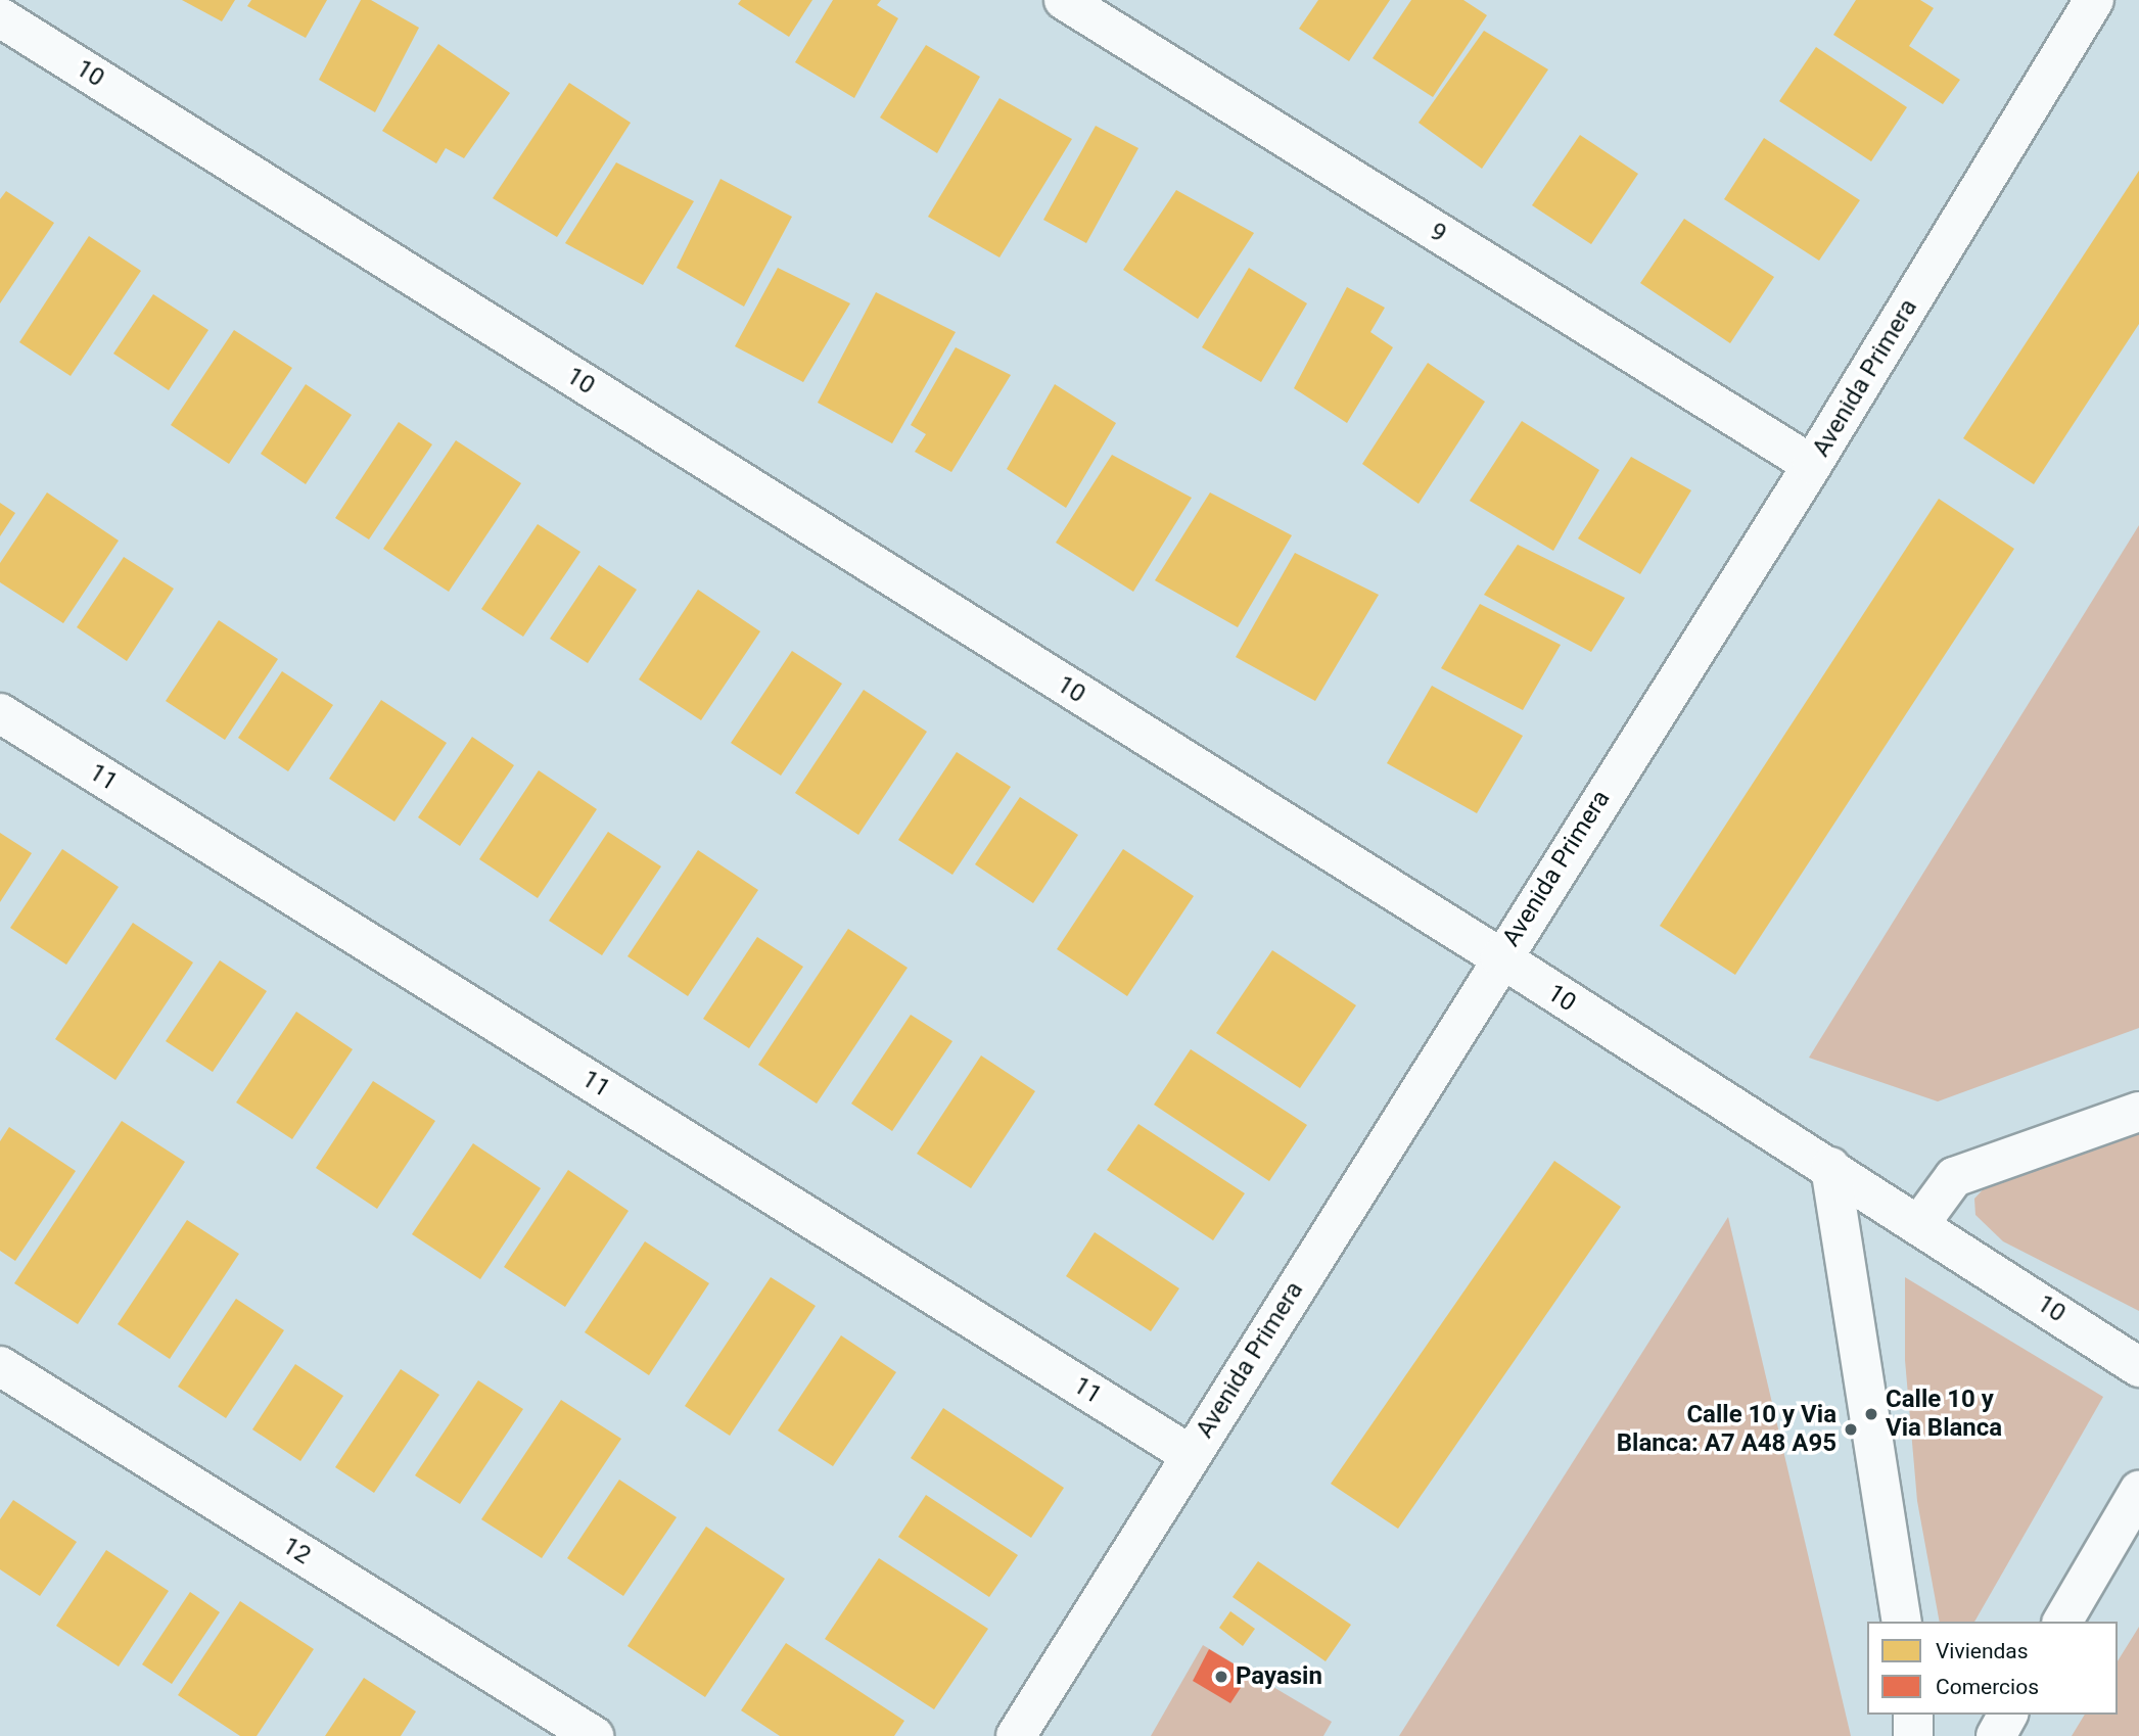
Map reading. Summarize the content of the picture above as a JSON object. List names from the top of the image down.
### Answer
{
  "streets": {
    "street": [
      "10",
      "9",
      "Avenida Primera",
      "11",
      "12"
    ]
  },
  "crossings": [
    ["10", "Avenida Primera"],
    ["9", "Avenida Primera"],
    ["Avenida Primera", "11"]
  ],
  "places": ["Calle 10 y Via Blanca", "Calle 10 y Via Blanca: A7 A48 A95", "Payasin"],
  "legend": ["Viviendas", "Comercios"]
}
